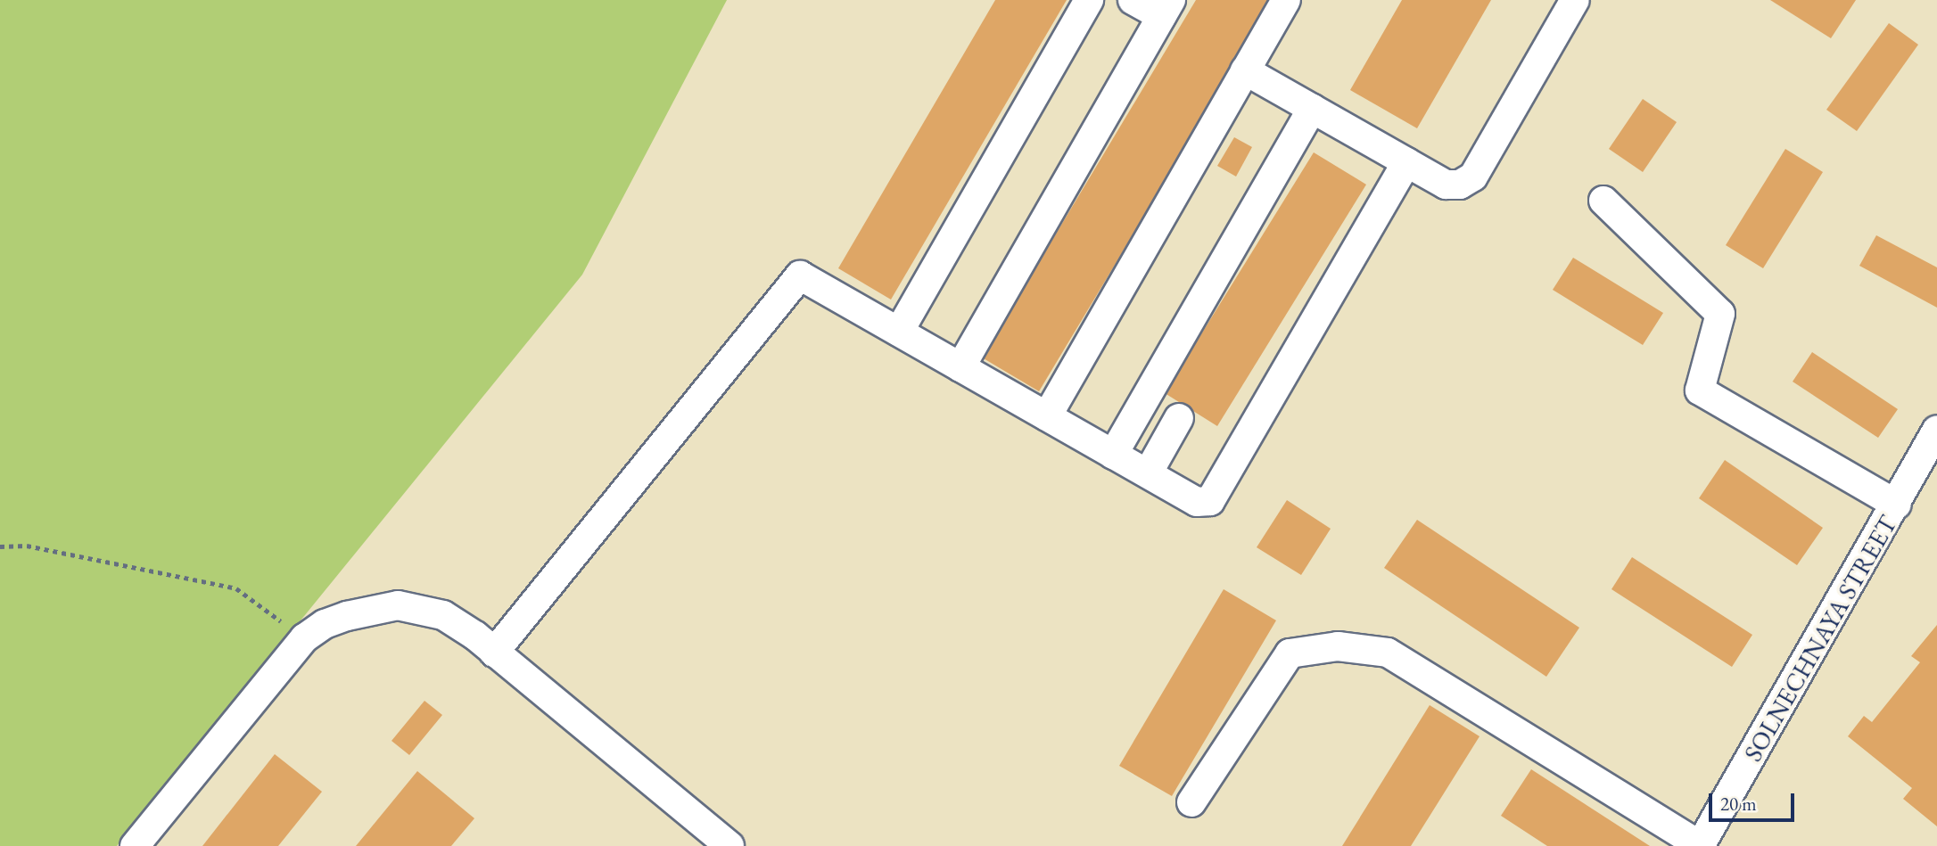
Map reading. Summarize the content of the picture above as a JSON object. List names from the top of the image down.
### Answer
{
  "streets": {
    "street": ["SOLNECHNAYA STREET"]
  },
  "scale_bar": "20 m"
}
